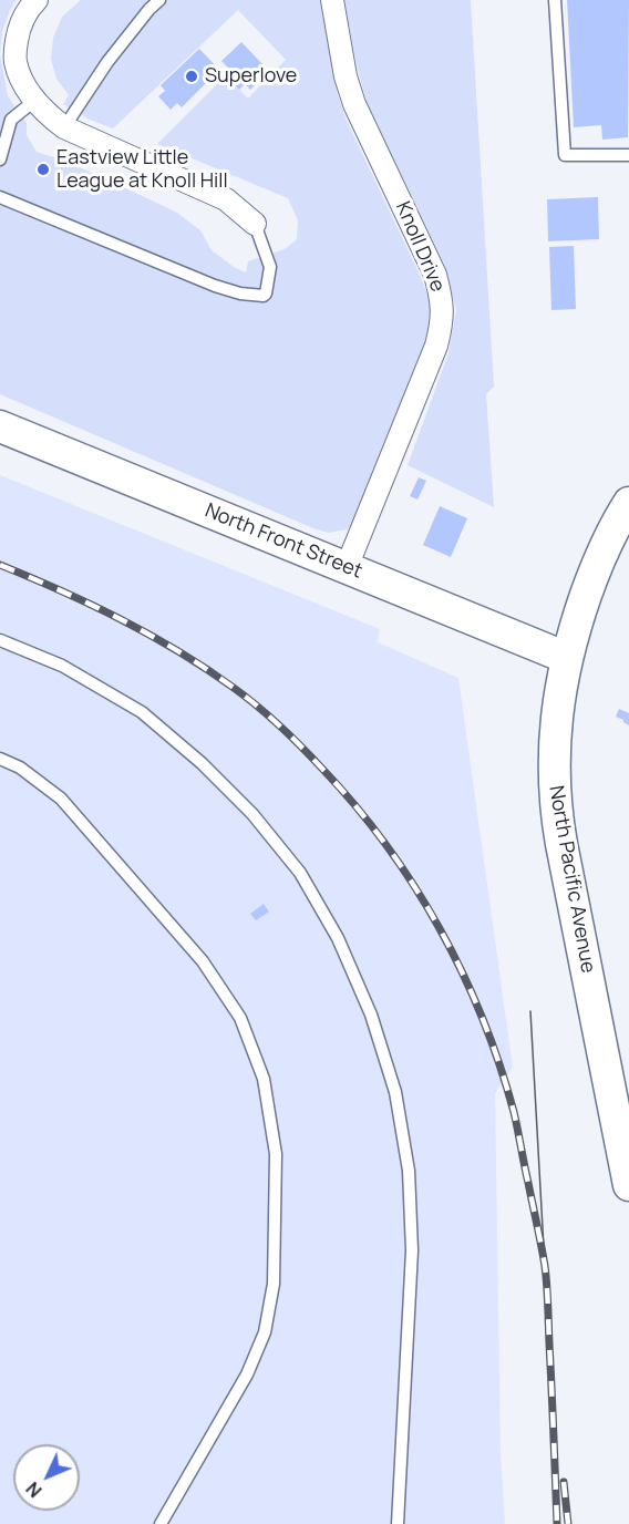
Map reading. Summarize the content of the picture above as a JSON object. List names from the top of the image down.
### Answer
{
  "streets": {
    "main road": ["North Front Street", "North Pacific Avenue"],
    "street": ["Knoll Drive"]
  },
  "crossings": [
    ["Knoll Drive", "North Front Street"],
    ["North Front Street", "North Pacific Avenue"]
  ],
  "places": ["Superlove", "Eastview Little League at Knoll Hill"],
  "north": "bottom left"
}
